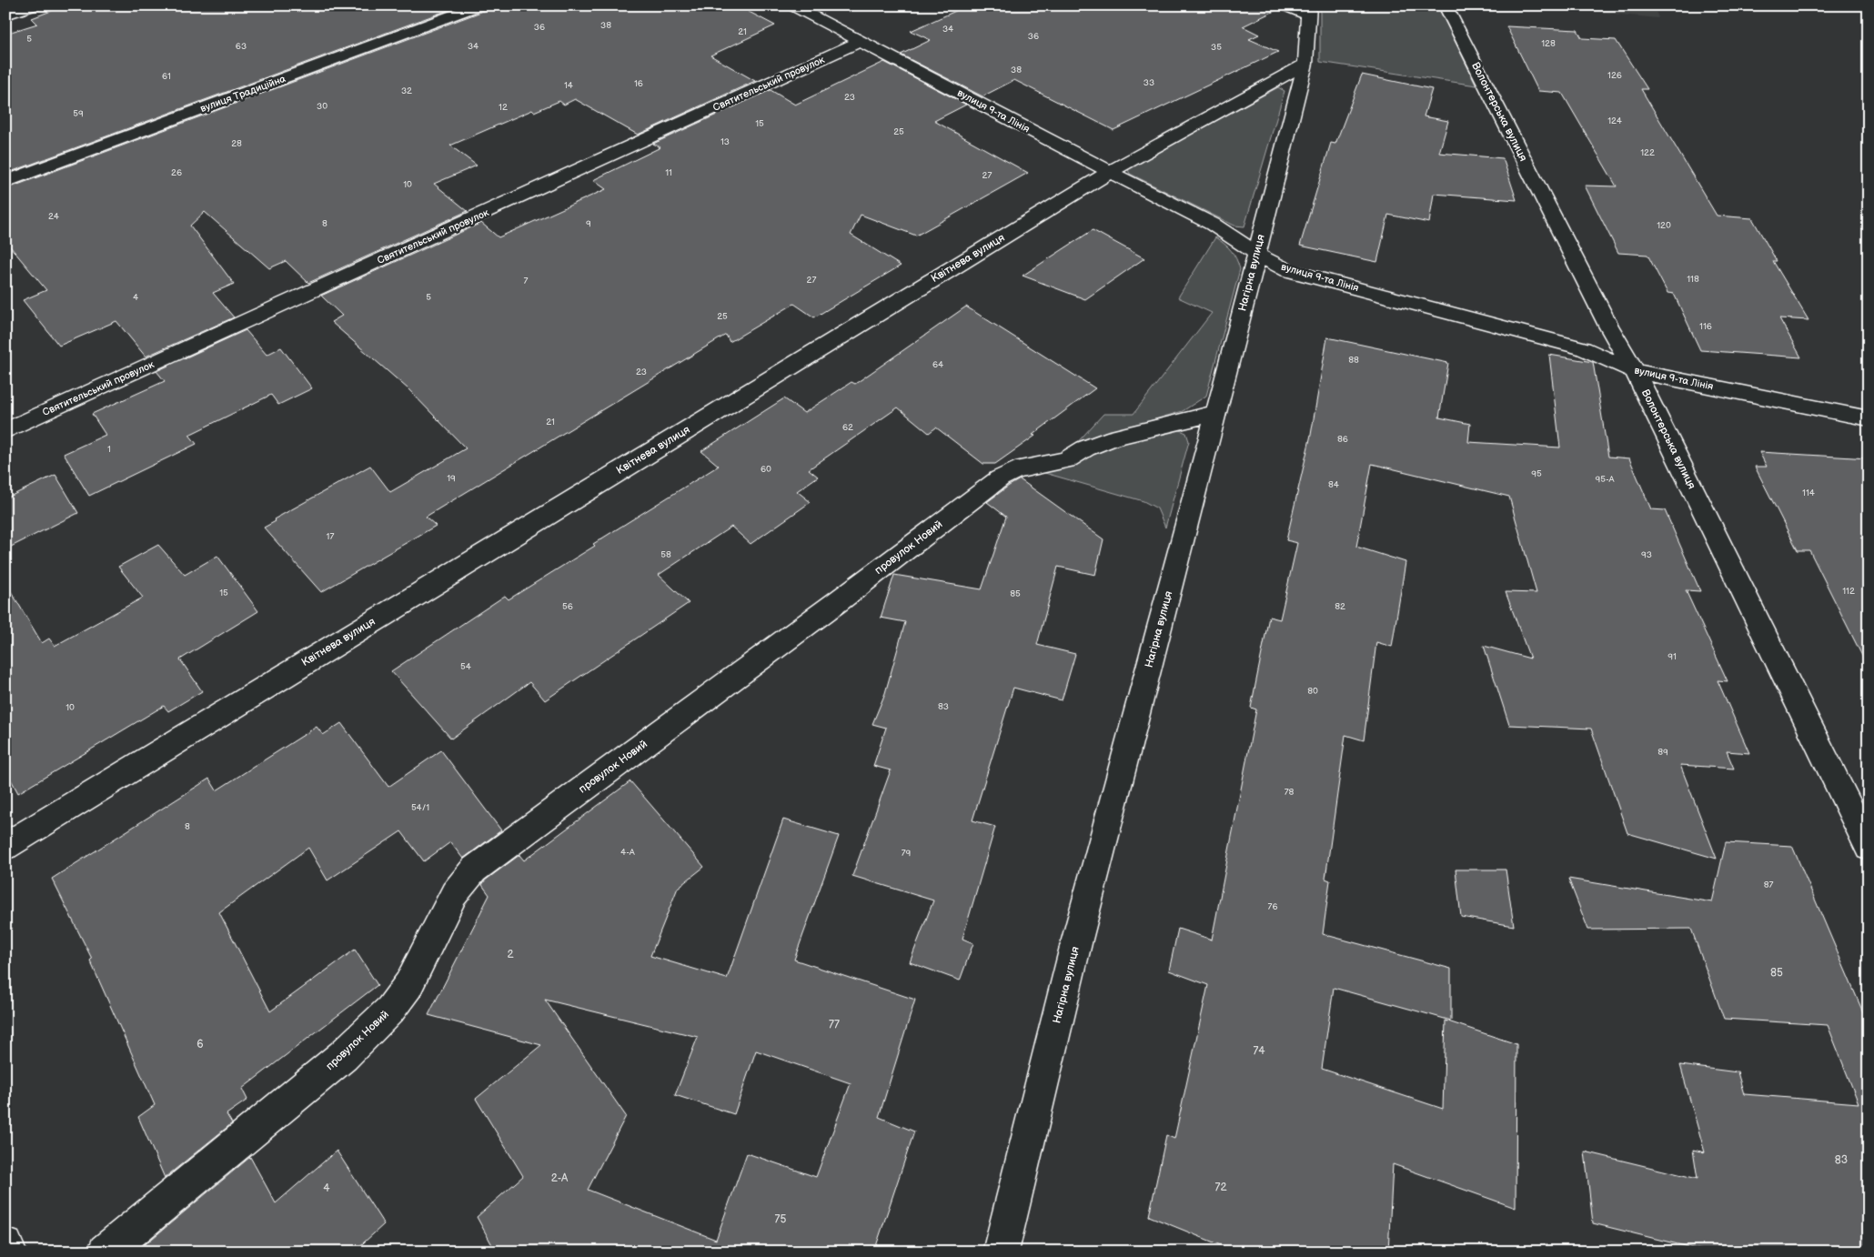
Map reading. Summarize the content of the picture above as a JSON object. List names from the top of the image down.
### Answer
{
  "streets": {
    "street": [
      "Святительський провулок",
      "вулиця Традиційна",
      "вулиця 9-та Лінія",
      "Волонтерська вулиця",
      "Квітнева вулиця",
      "Нагірна вулиця",
      "провулок Новий"
    ]
  },
  "crossings": [
    ["Святительський провулок", "вулиця 9-та Лінія"],
    ["вулиця 9-та Лінія", "Волонтерська вулиця"],
    ["вулиця 9-та Лінія", "Квітнева вулиця"],
    ["вулиця 9-та Лінія", "Нагірна вулиця"],
    ["Квітнева вулиця", "Нагірна вулиця"],
    ["Нагірна вулиця", "провулок Новий"]
  ],
  "house_numbers": [
    "38",
    "36",
    "34",
    "21",
    "36",
    "5",
    "128",
    "63",
    "34",
    "35",
    "38",
    "126",
    "61",
    "33",
    "16",
    "14",
    "32",
    "23",
    "30",
    "12",
    "59",
    "124",
    "15",
    "25",
    "13",
    "28",
    "122",
    "26",
    "11",
    "27",
    "10",
    "24",
    "8",
    "9",
    "120",
    "118",
    "27",
    "7",
    "4",
    "5",
    "25",
    "116",
    "88",
    "64",
    "23",
    "21",
    "62",
    "86",
    "1",
    "60",
    "95",
    "19",
    "95-А",
    "84",
    "114",
    "17",
    "58",
    "93",
    "112",
    "15",
    "85",
    "56",
    "82",
    "91",
    "54",
    "80",
    "83",
    "10",
    "89",
    "78",
    "54/1",
    "8",
    "4-А",
    "79",
    "87",
    "76",
    "2",
    "85",
    "77",
    "6",
    "74",
    "83",
    "2-А",
    "72",
    "4",
    "75"
  ]
}
